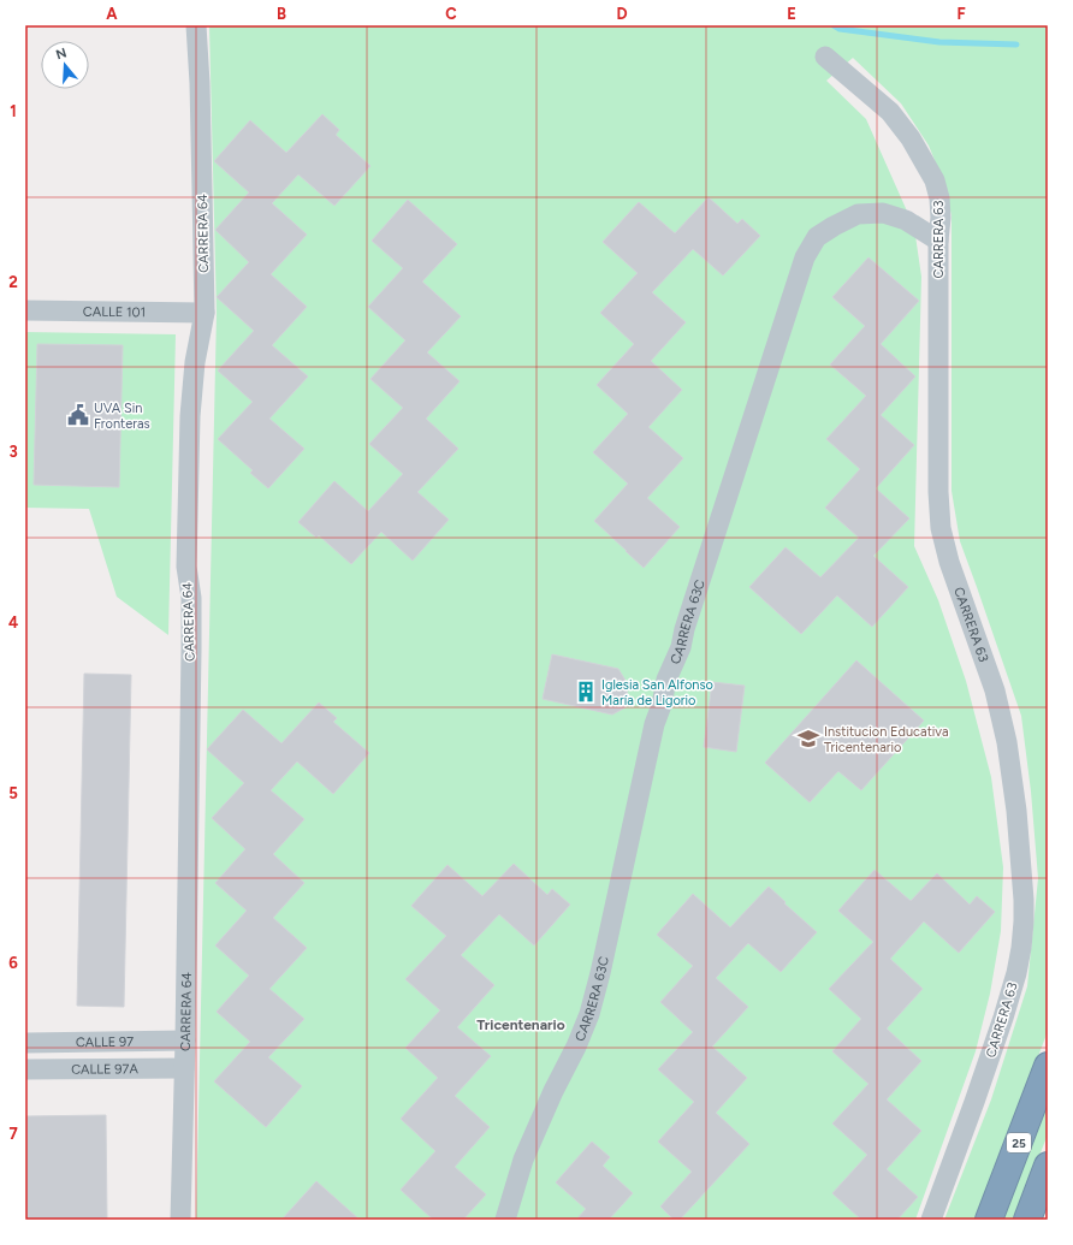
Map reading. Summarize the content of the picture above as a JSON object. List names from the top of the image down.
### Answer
{
  "streets": {
    "highway": ["25"],
    "street": [
      "CARRERA 64",
      "CARRERA 63",
      "CALLE 101",
      "CARRERA 63C",
      "CALLE 97",
      "CALLE 97A"
    ]
  },
  "crossings": [
    ["CARRERA 64", "CALLE 101"],
    ["CARRERA 64", "CALLE 97"],
    ["CARRERA 64", "CALLE 97A"],
    ["CARRERA 63", "CARRERA 63C"]
  ],
  "districts": ["Tricentenario"],
  "places": {
    "public building": ["UVA Sin Fronteras"],
    "building": ["Iglesia San Alfonso María de Ligorio"],
    "school or university": ["Institucion Educativa Tricentenario"]
  },
  "north": "top",
  "grid": {
    "columns": [
      "A",
      "B",
      "C",
      "D",
      "E",
      "F"
    ],
    "rows": [
      "1",
      "2",
      "3",
      "4",
      "5",
      "6",
      "7"
    ]
  }
}
